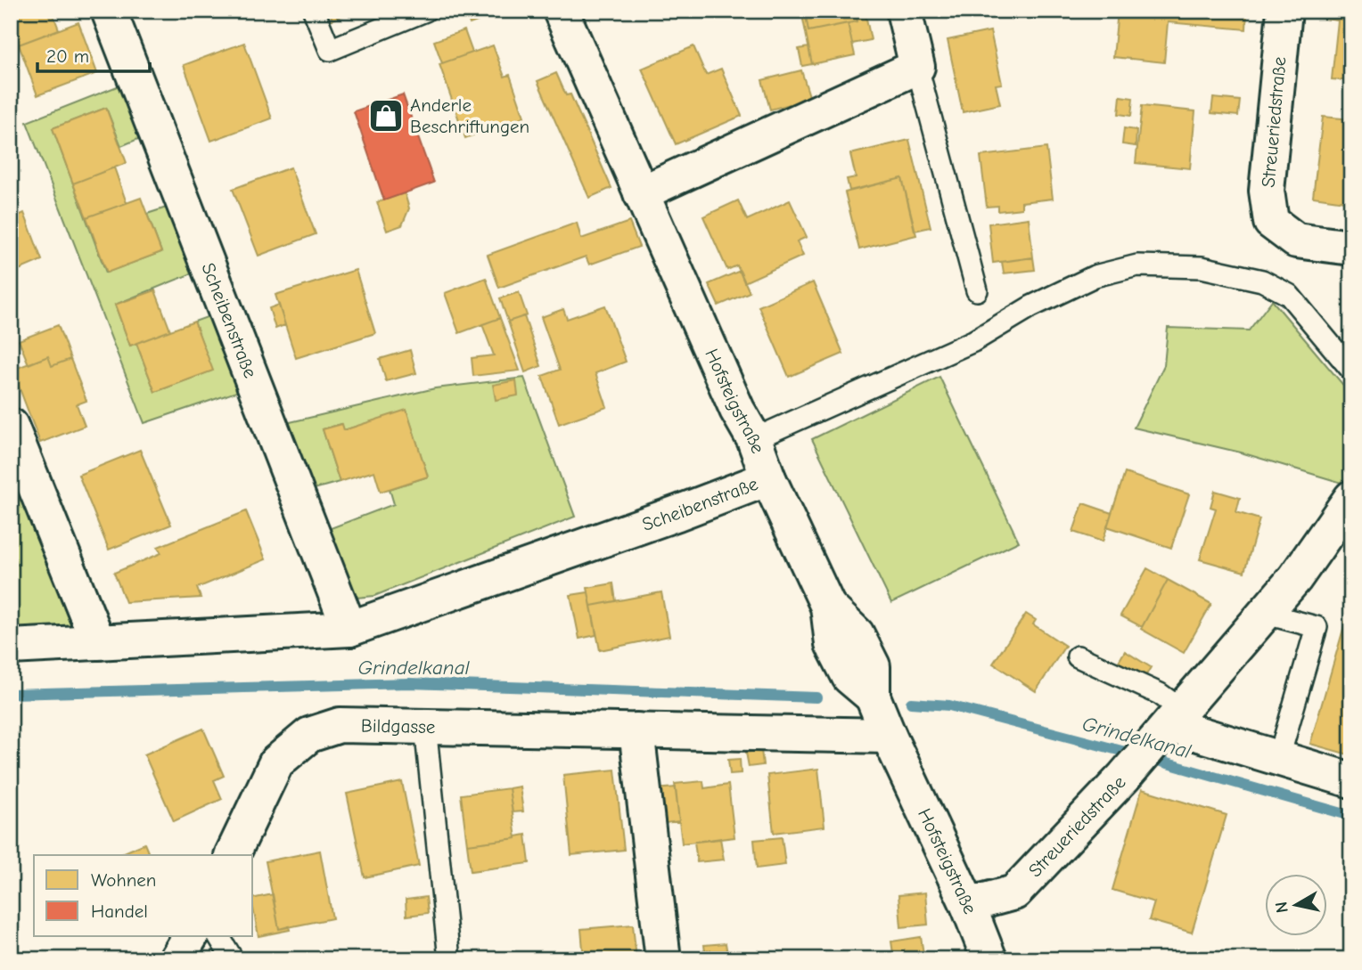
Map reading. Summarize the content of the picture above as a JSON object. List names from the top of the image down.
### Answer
{
  "streets": {
    "street": [
      "Streueriedstraße",
      "Scheibenstraße",
      "Hofsteigstraße",
      "Bildgasse"
    ]
  },
  "crossings": [
    ["Streueriedstraße", "Hofsteigstraße"],
    ["Scheibenstraße", "Hofsteigstraße"],
    ["Hofsteigstraße", "Bildgasse"]
  ],
  "water": ["Grindelkanal"],
  "places": {
    "shop": ["Anderle Beschriftungen"]
  },
  "legend": ["Wohnen", "Handel"],
  "scale_bar": "20 m",
  "north": "left"
}
